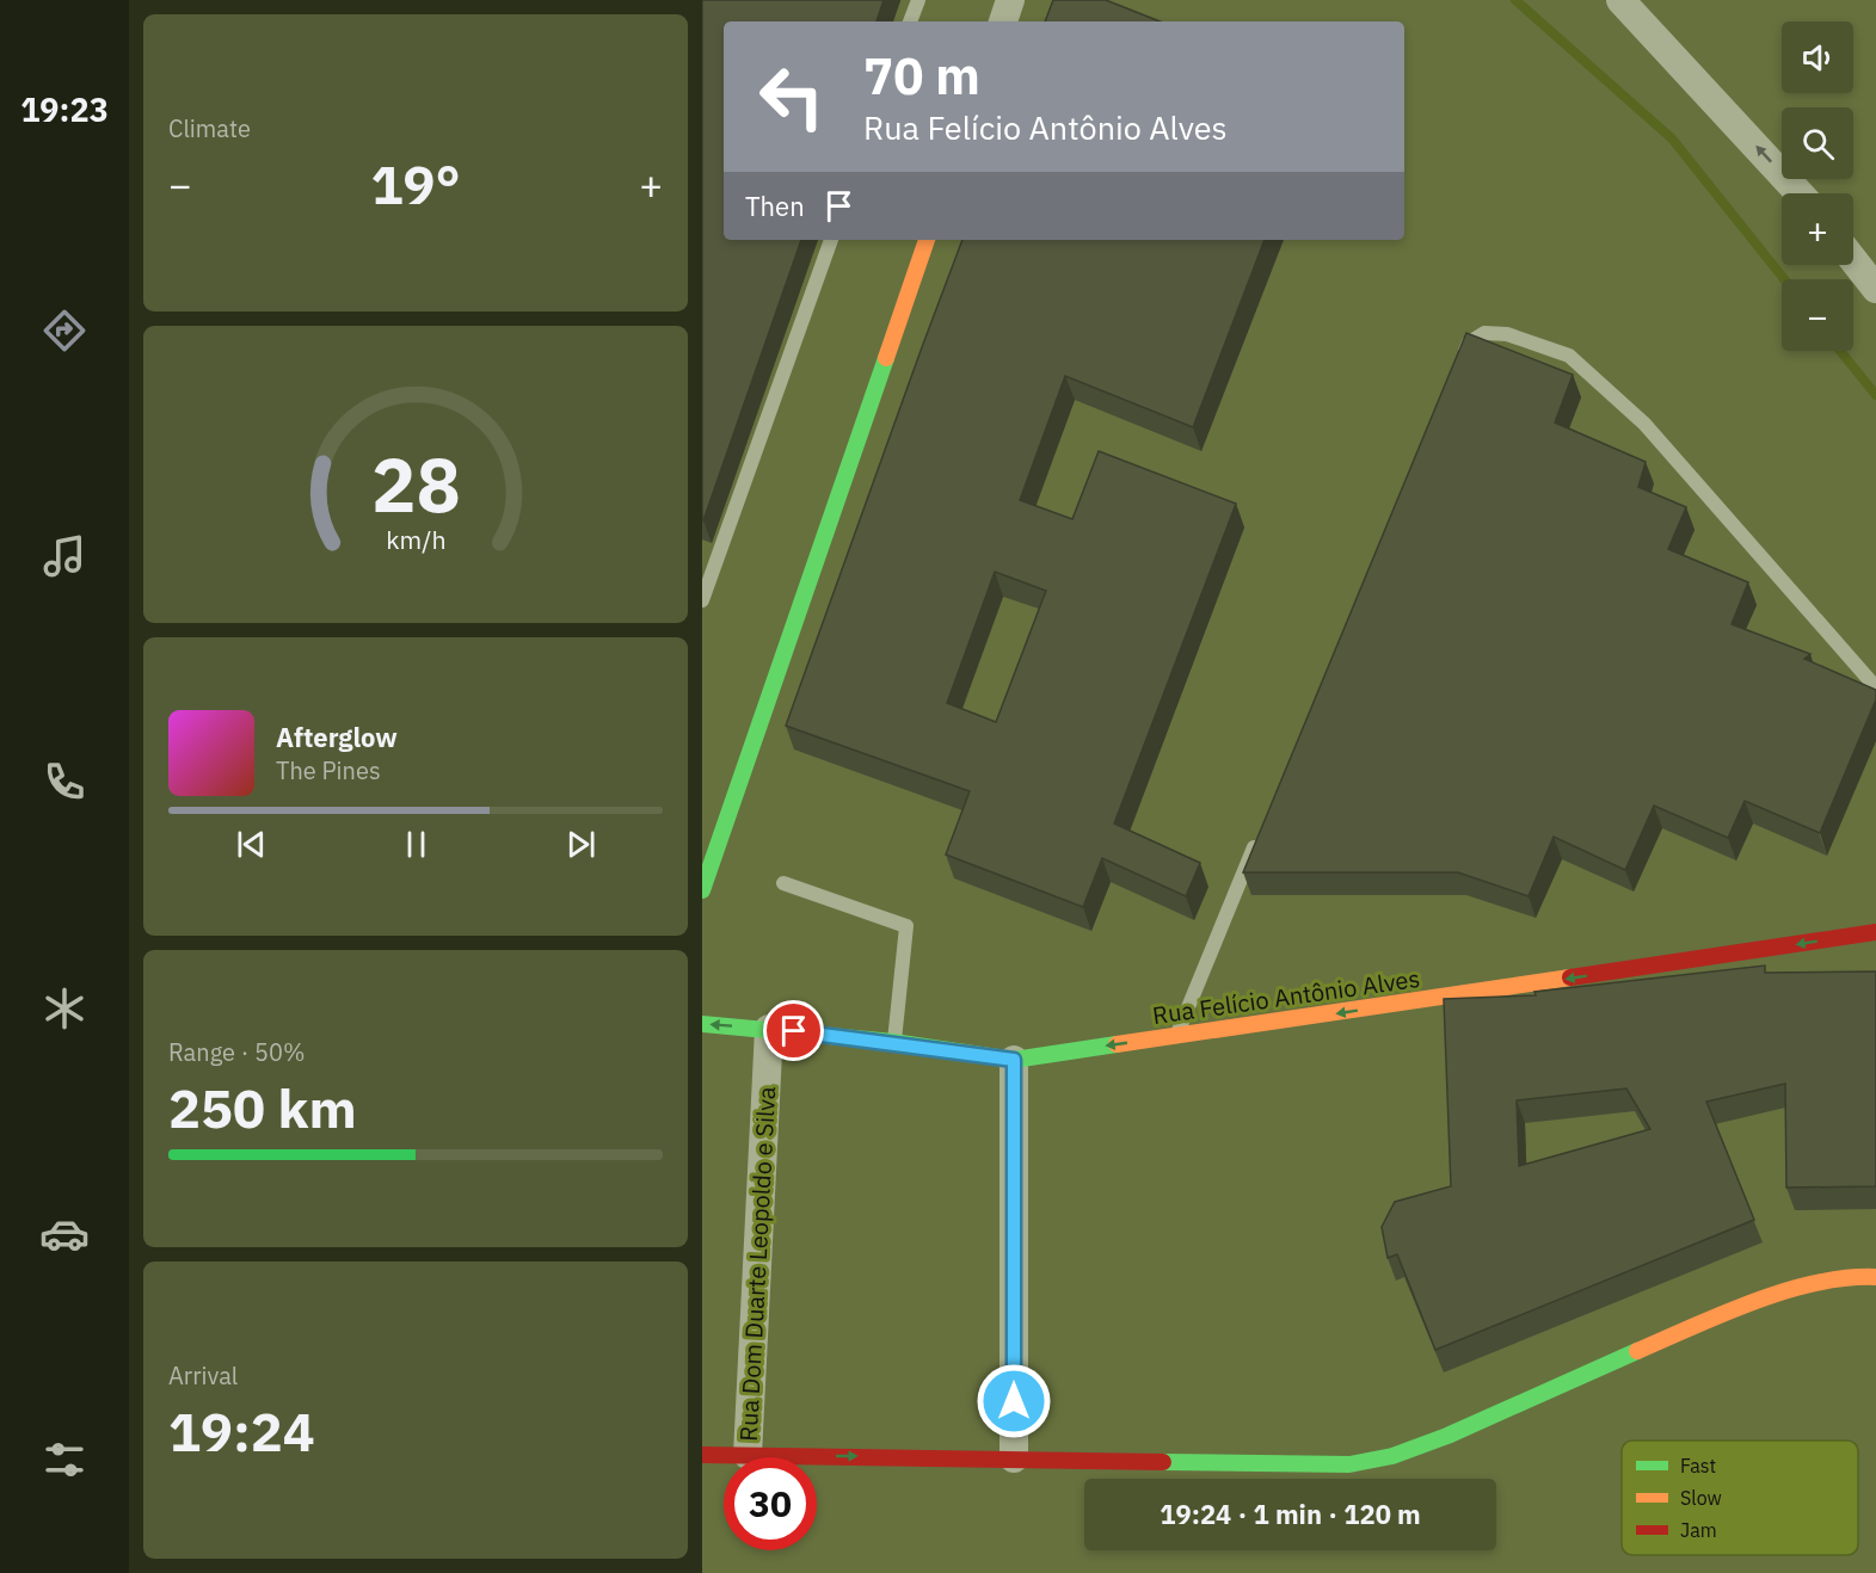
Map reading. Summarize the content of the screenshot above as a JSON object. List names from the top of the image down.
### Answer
{
  "streets": {
    "street": ["Rua Felício Antônio Alves", "Rua Dom Duarte Leopoldo e Silva"]
  },
  "crossings": [
    ["Rua Felício Antônio Alves", "Rua Dom Duarte Leopoldo e Silva"]
  ],
  "one_way": ["Rua Felício Antônio Alves"],
  "legend": ["Fast", "Slow", "Jam"],
  "page": {
    "tabs": "19:23",
    "tile": [
      "Climate",
      ["Range · 50%", "250 km"],
      ["Arrival", "19:24"]
    ],
    "map_buttons": ["+", "−"],
    "turn": ["70 m", "Rua Felício Antônio Alves"],
    "heat": ["−", "19°", "+"],
    "then": "Then",
    "song": ["Afterglow", "The Pines"],
    "limit": "30",
    "trip": "19:24 · 1 min · 120 m",
    "gauge": ["28", "km/h"]
  }
}
